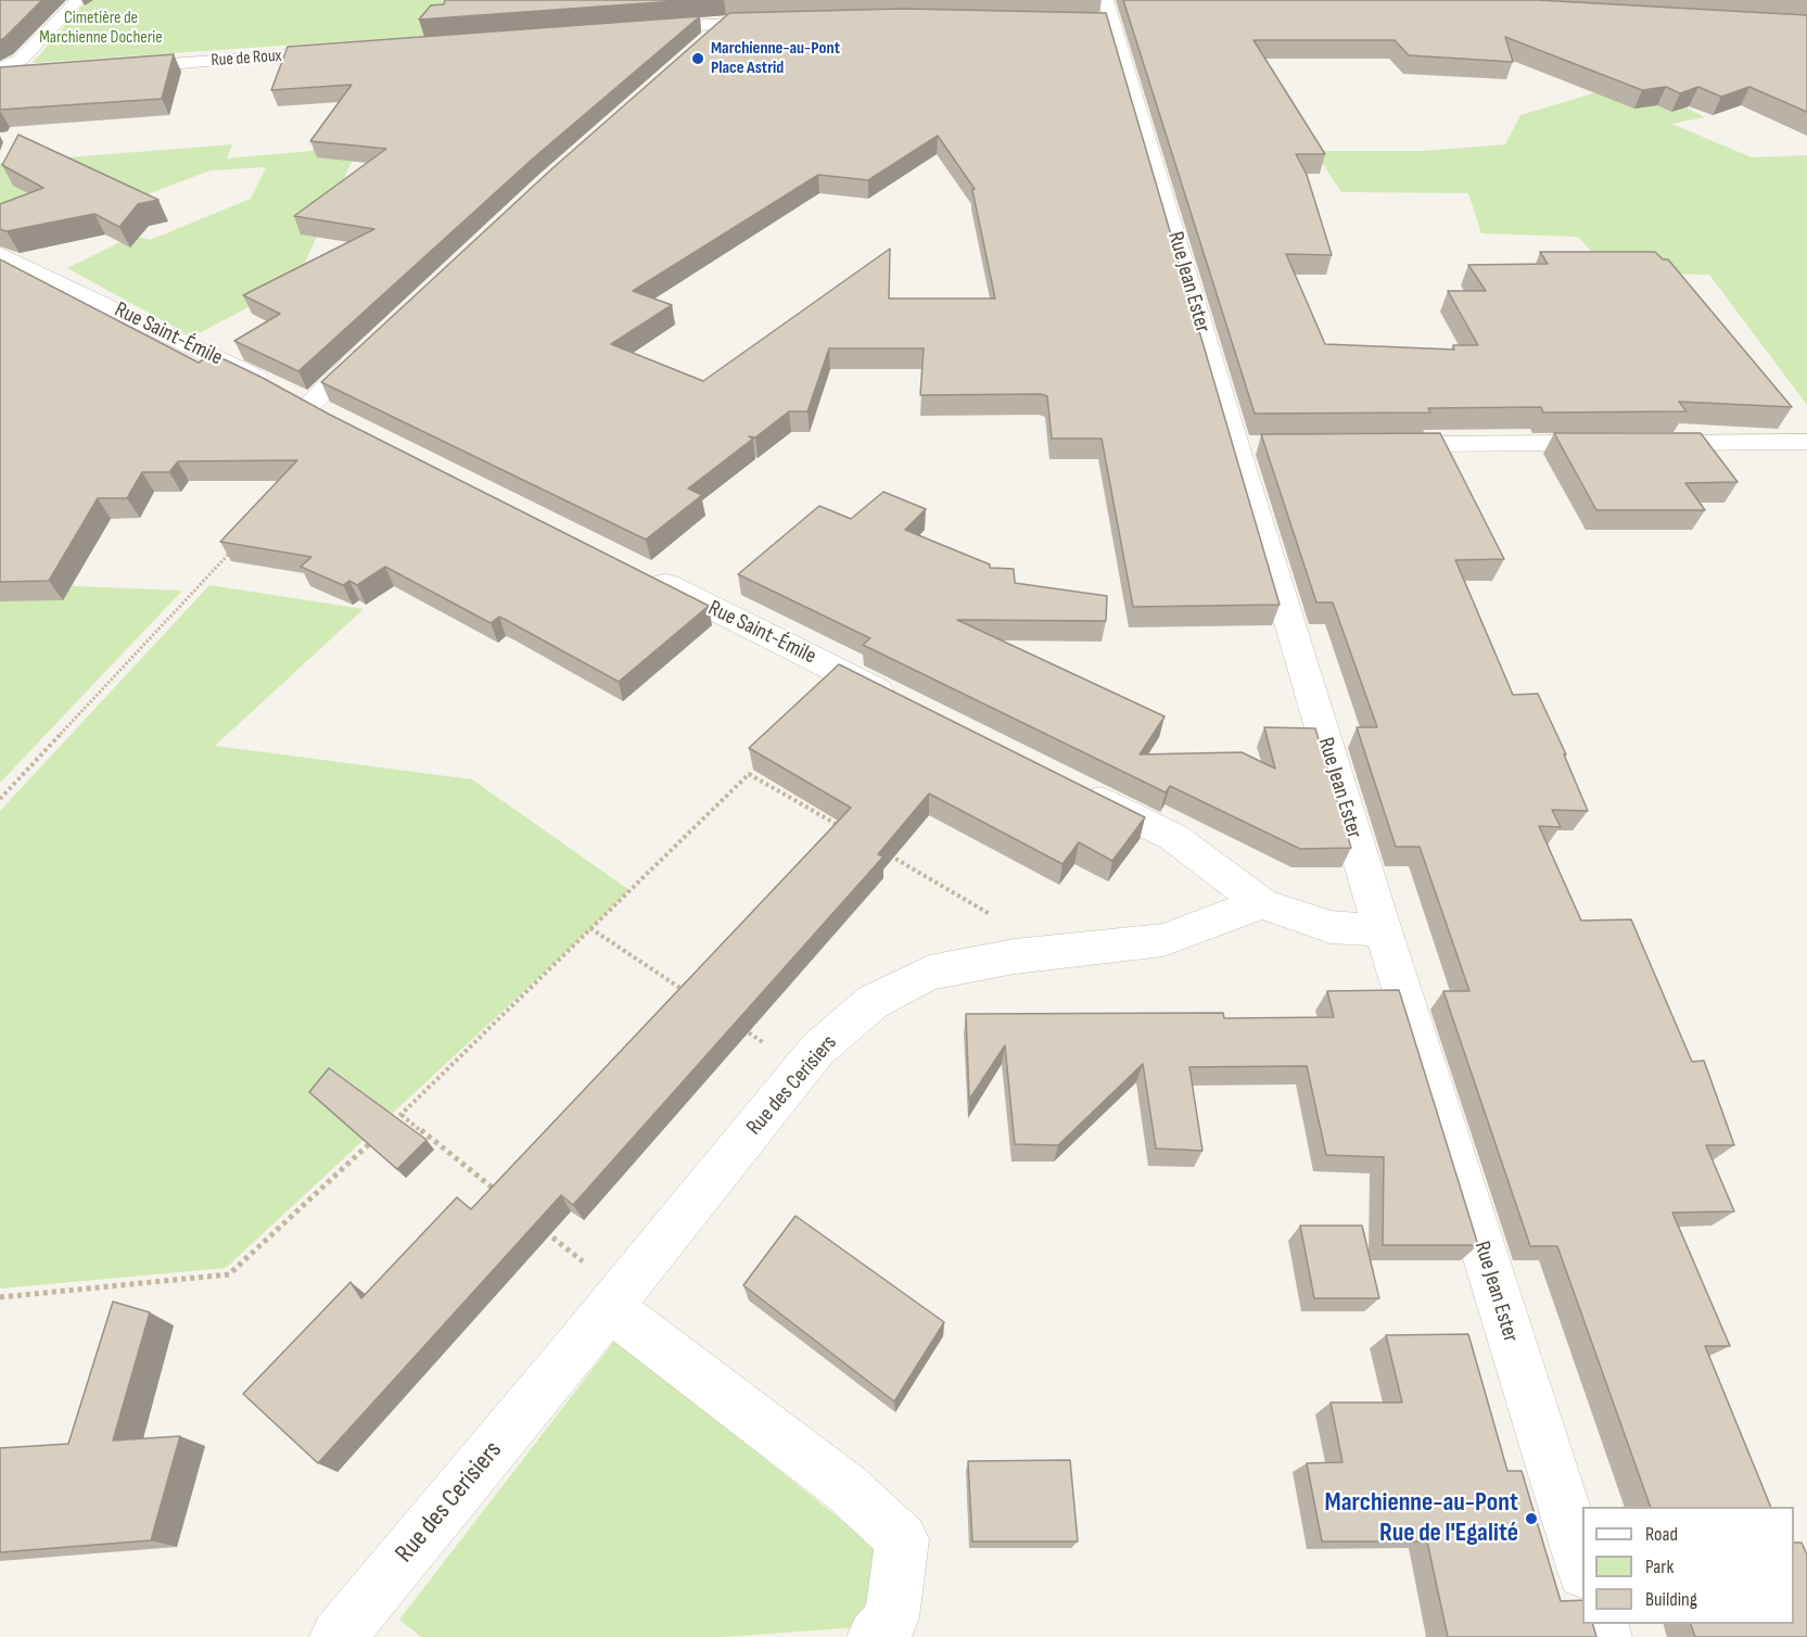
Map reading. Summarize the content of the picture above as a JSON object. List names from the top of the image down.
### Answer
{
  "streets": {
    "street": [
      "Rue de Roux",
      "Rue Jean Ester",
      "Rue Saint-Émile",
      "Rue des Cerisiers"
    ]
  },
  "parks": ["Cimetière de Marchienne Docherie"],
  "places": ["Marchienne-au-Pont Place Astrid", "Marchienne-au-Pont Rue de l'Egalité"],
  "legend": ["Road", "Park", "Building"]
}
